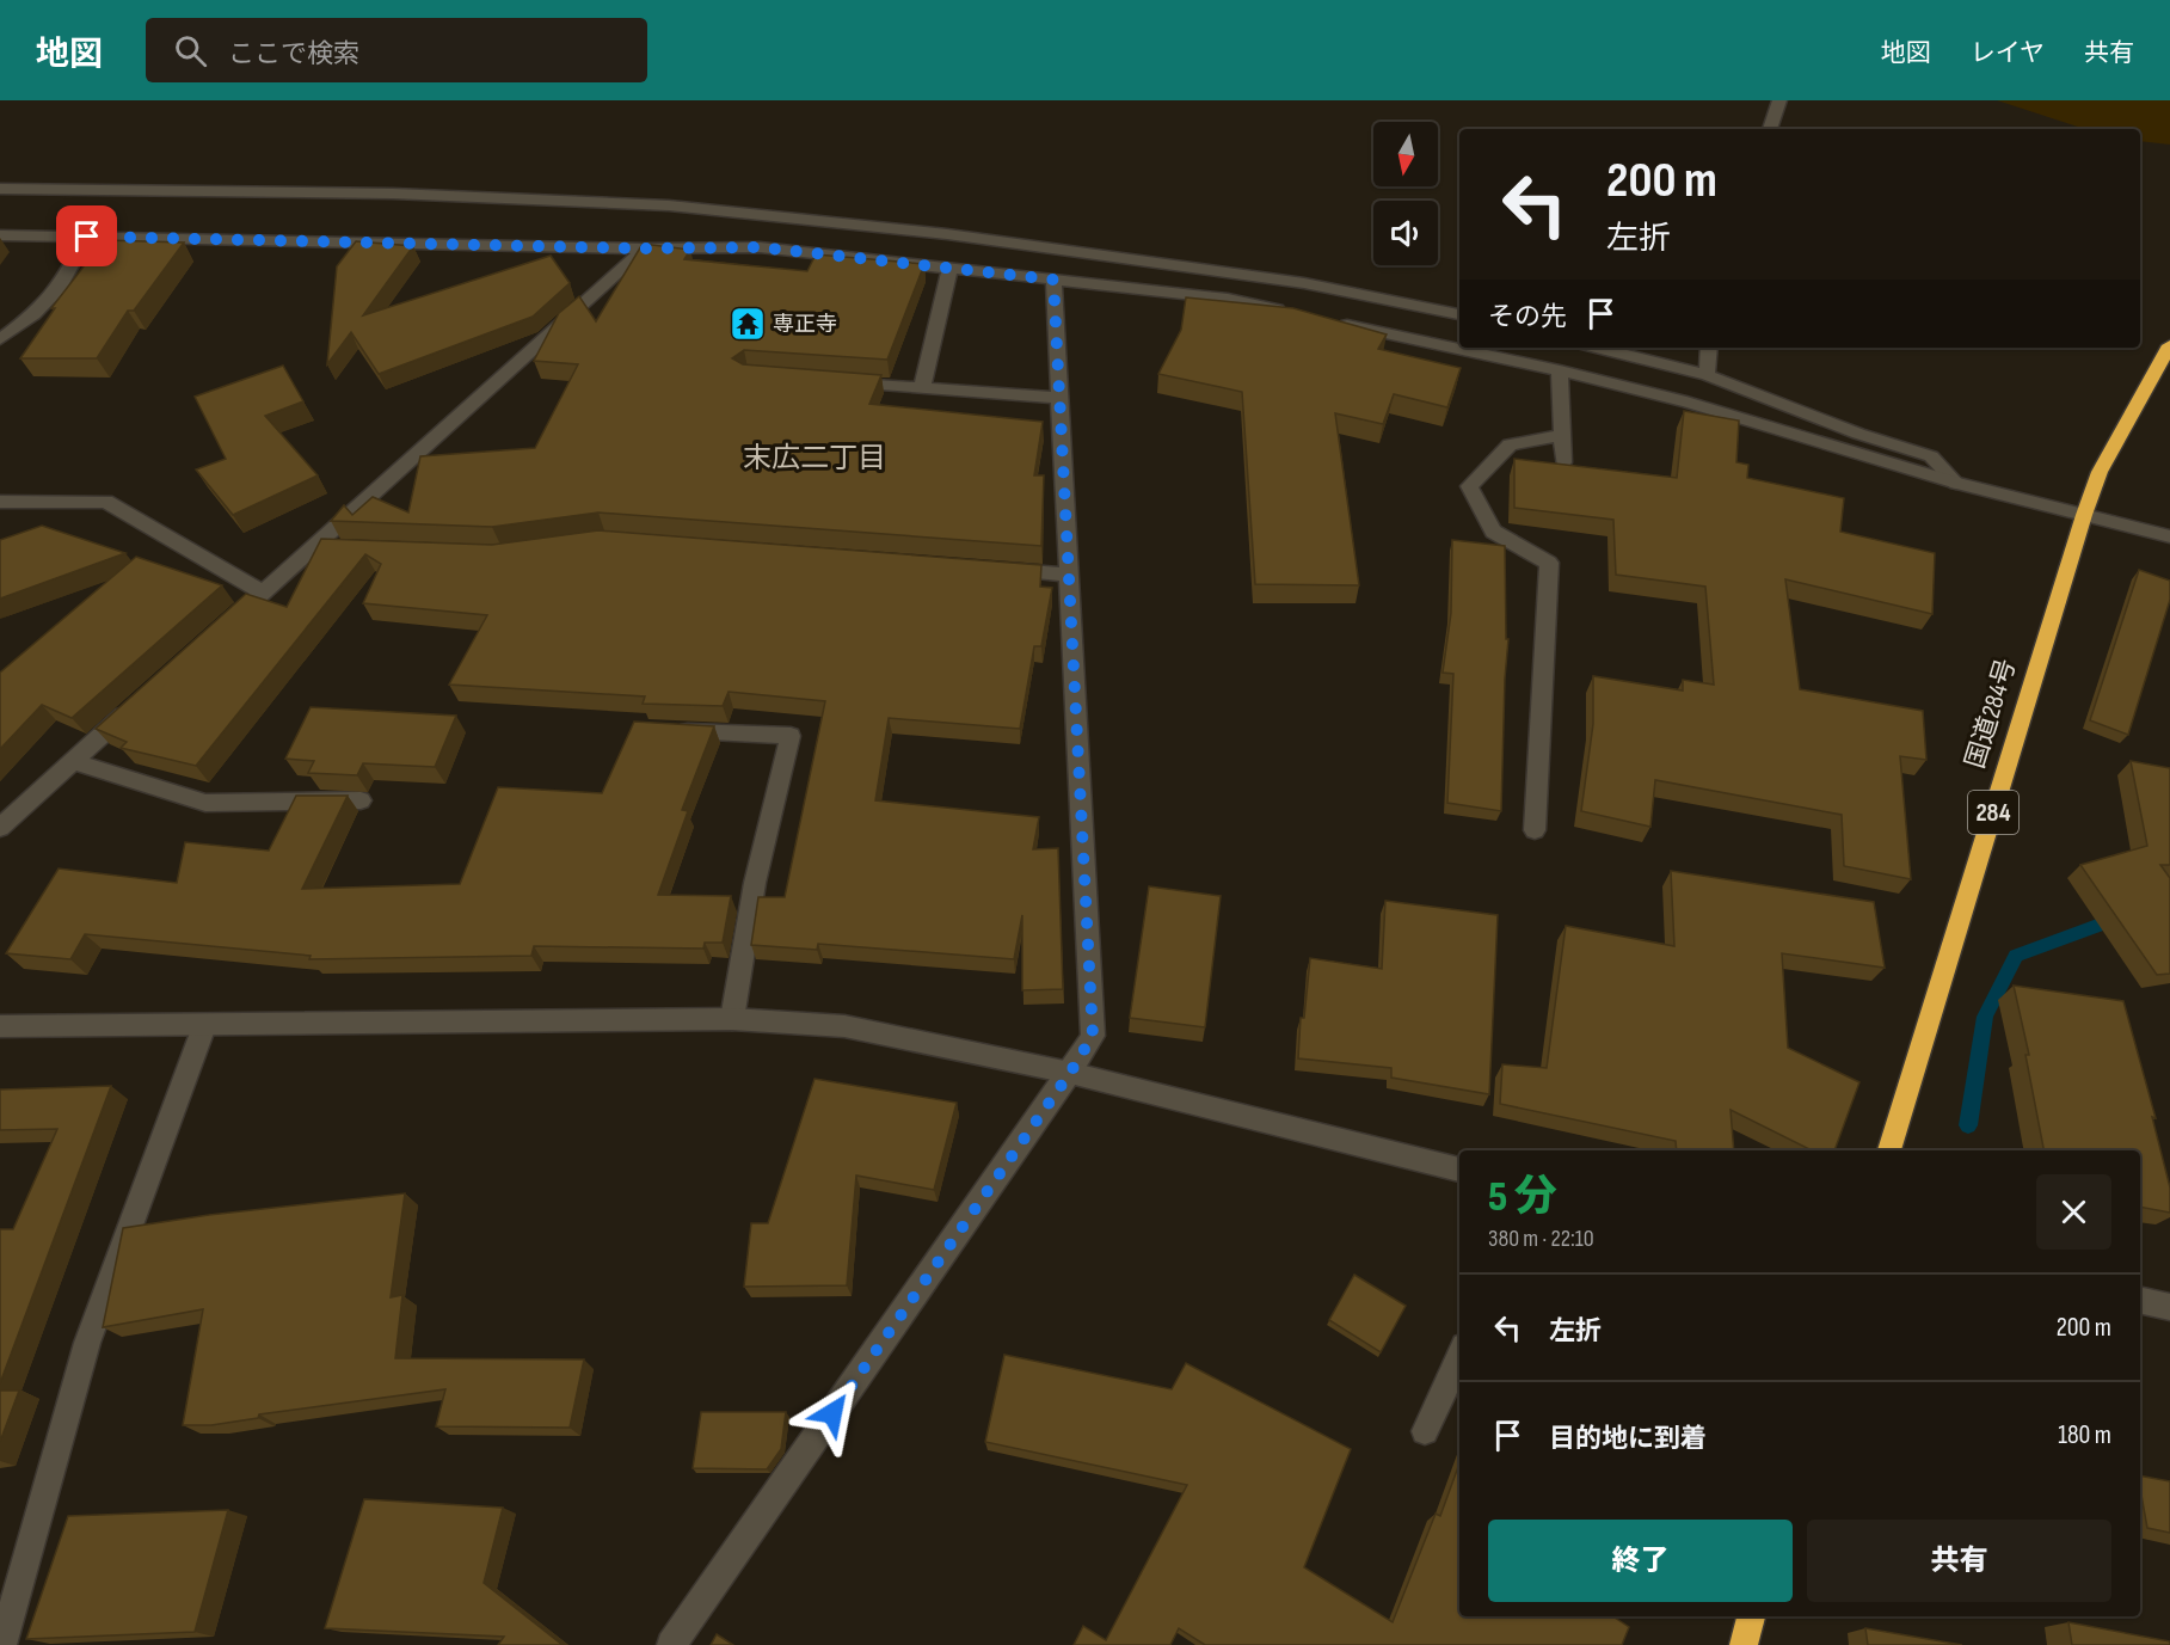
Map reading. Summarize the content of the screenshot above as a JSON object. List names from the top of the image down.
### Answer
{
  "streets": {
    "highway": ["国道284号", "284"]
  },
  "districts": ["末広二丁目"],
  "places": {
    "temple": ["専正寺"]
  },
  "north": "bottom",
  "page": {
    "header": "地図",
    "search": "ここで検索",
    "nav": ["地図", "レイヤ", "共有"],
    "turn": ["200 m", "左折"],
    "then": "その先",
    "heading": ["5 分", "380 m · 22:10"],
    "list": [
      {
        "name": "左折",
        "value": "200 m"
      },
      {
        "name": "目的地に到着",
        "value": "180 m"
      }
    ],
    "buttons": ["終了", "共有"]
  }
}
